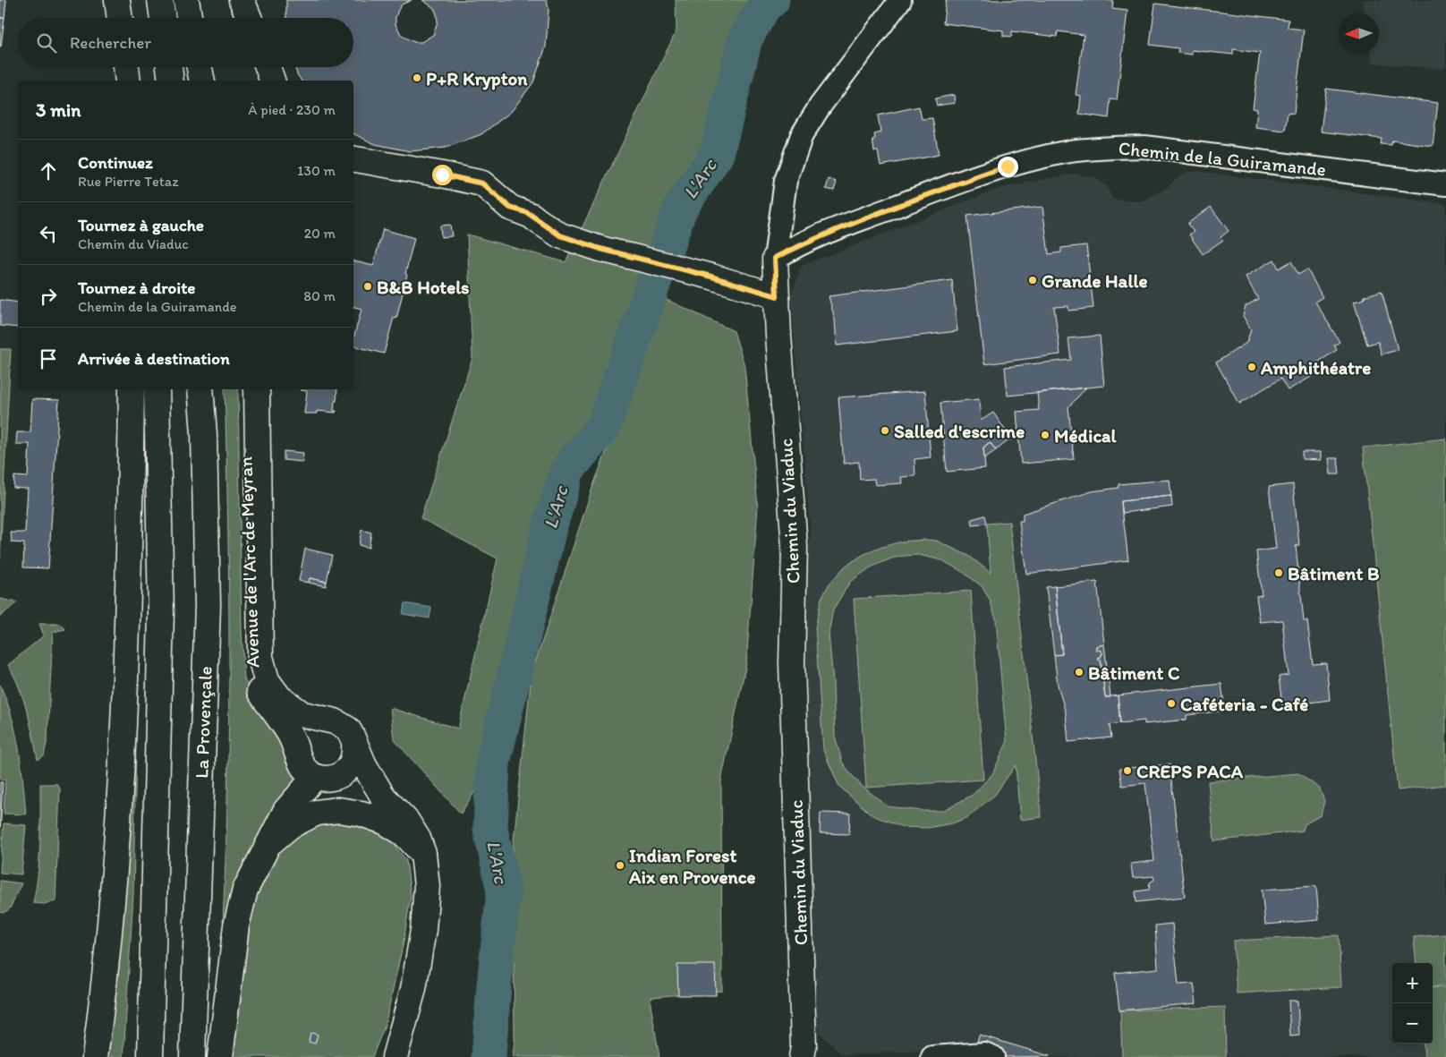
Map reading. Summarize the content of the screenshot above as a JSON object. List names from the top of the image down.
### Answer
{
  "streets": {
    "main road": ["Chemin du Viaduc", "Avenue de l'Arc de Meyran", "La Provençale"],
    "street": ["Chemin de la Guiramande"]
  },
  "crossings": [
    ["Chemin de la Guiramande", "Chemin du Viaduc"]
  ],
  "water": ["L'Arc"],
  "places": [
    "P+R Krypton",
    "Grande Halle",
    "B&B Hotels",
    "Amphithéatre",
    "Salled d'escrime",
    "Médical",
    "Bâtiment B",
    "Bâtiment C",
    "Caféteria - Café",
    "CREPS PACA",
    "Indian Forest Aix en Provence"
  ],
  "north": "left",
  "page": {
    "search": "Rechercher",
    "heading": ["3 min", "À pied · 230 m"],
    "list": [
      ["Continuez", "Rue Pierre Tetaz", "130 m"],
      ["Tournez à gauche", "Chemin du Viaduc", "20 m"],
      ["Tournez à droite", "Chemin de la Guiramande", "80 m"],
      "Arrivée à destination"
    ],
    "map_buttons": ["+", "−"]
  }
}
